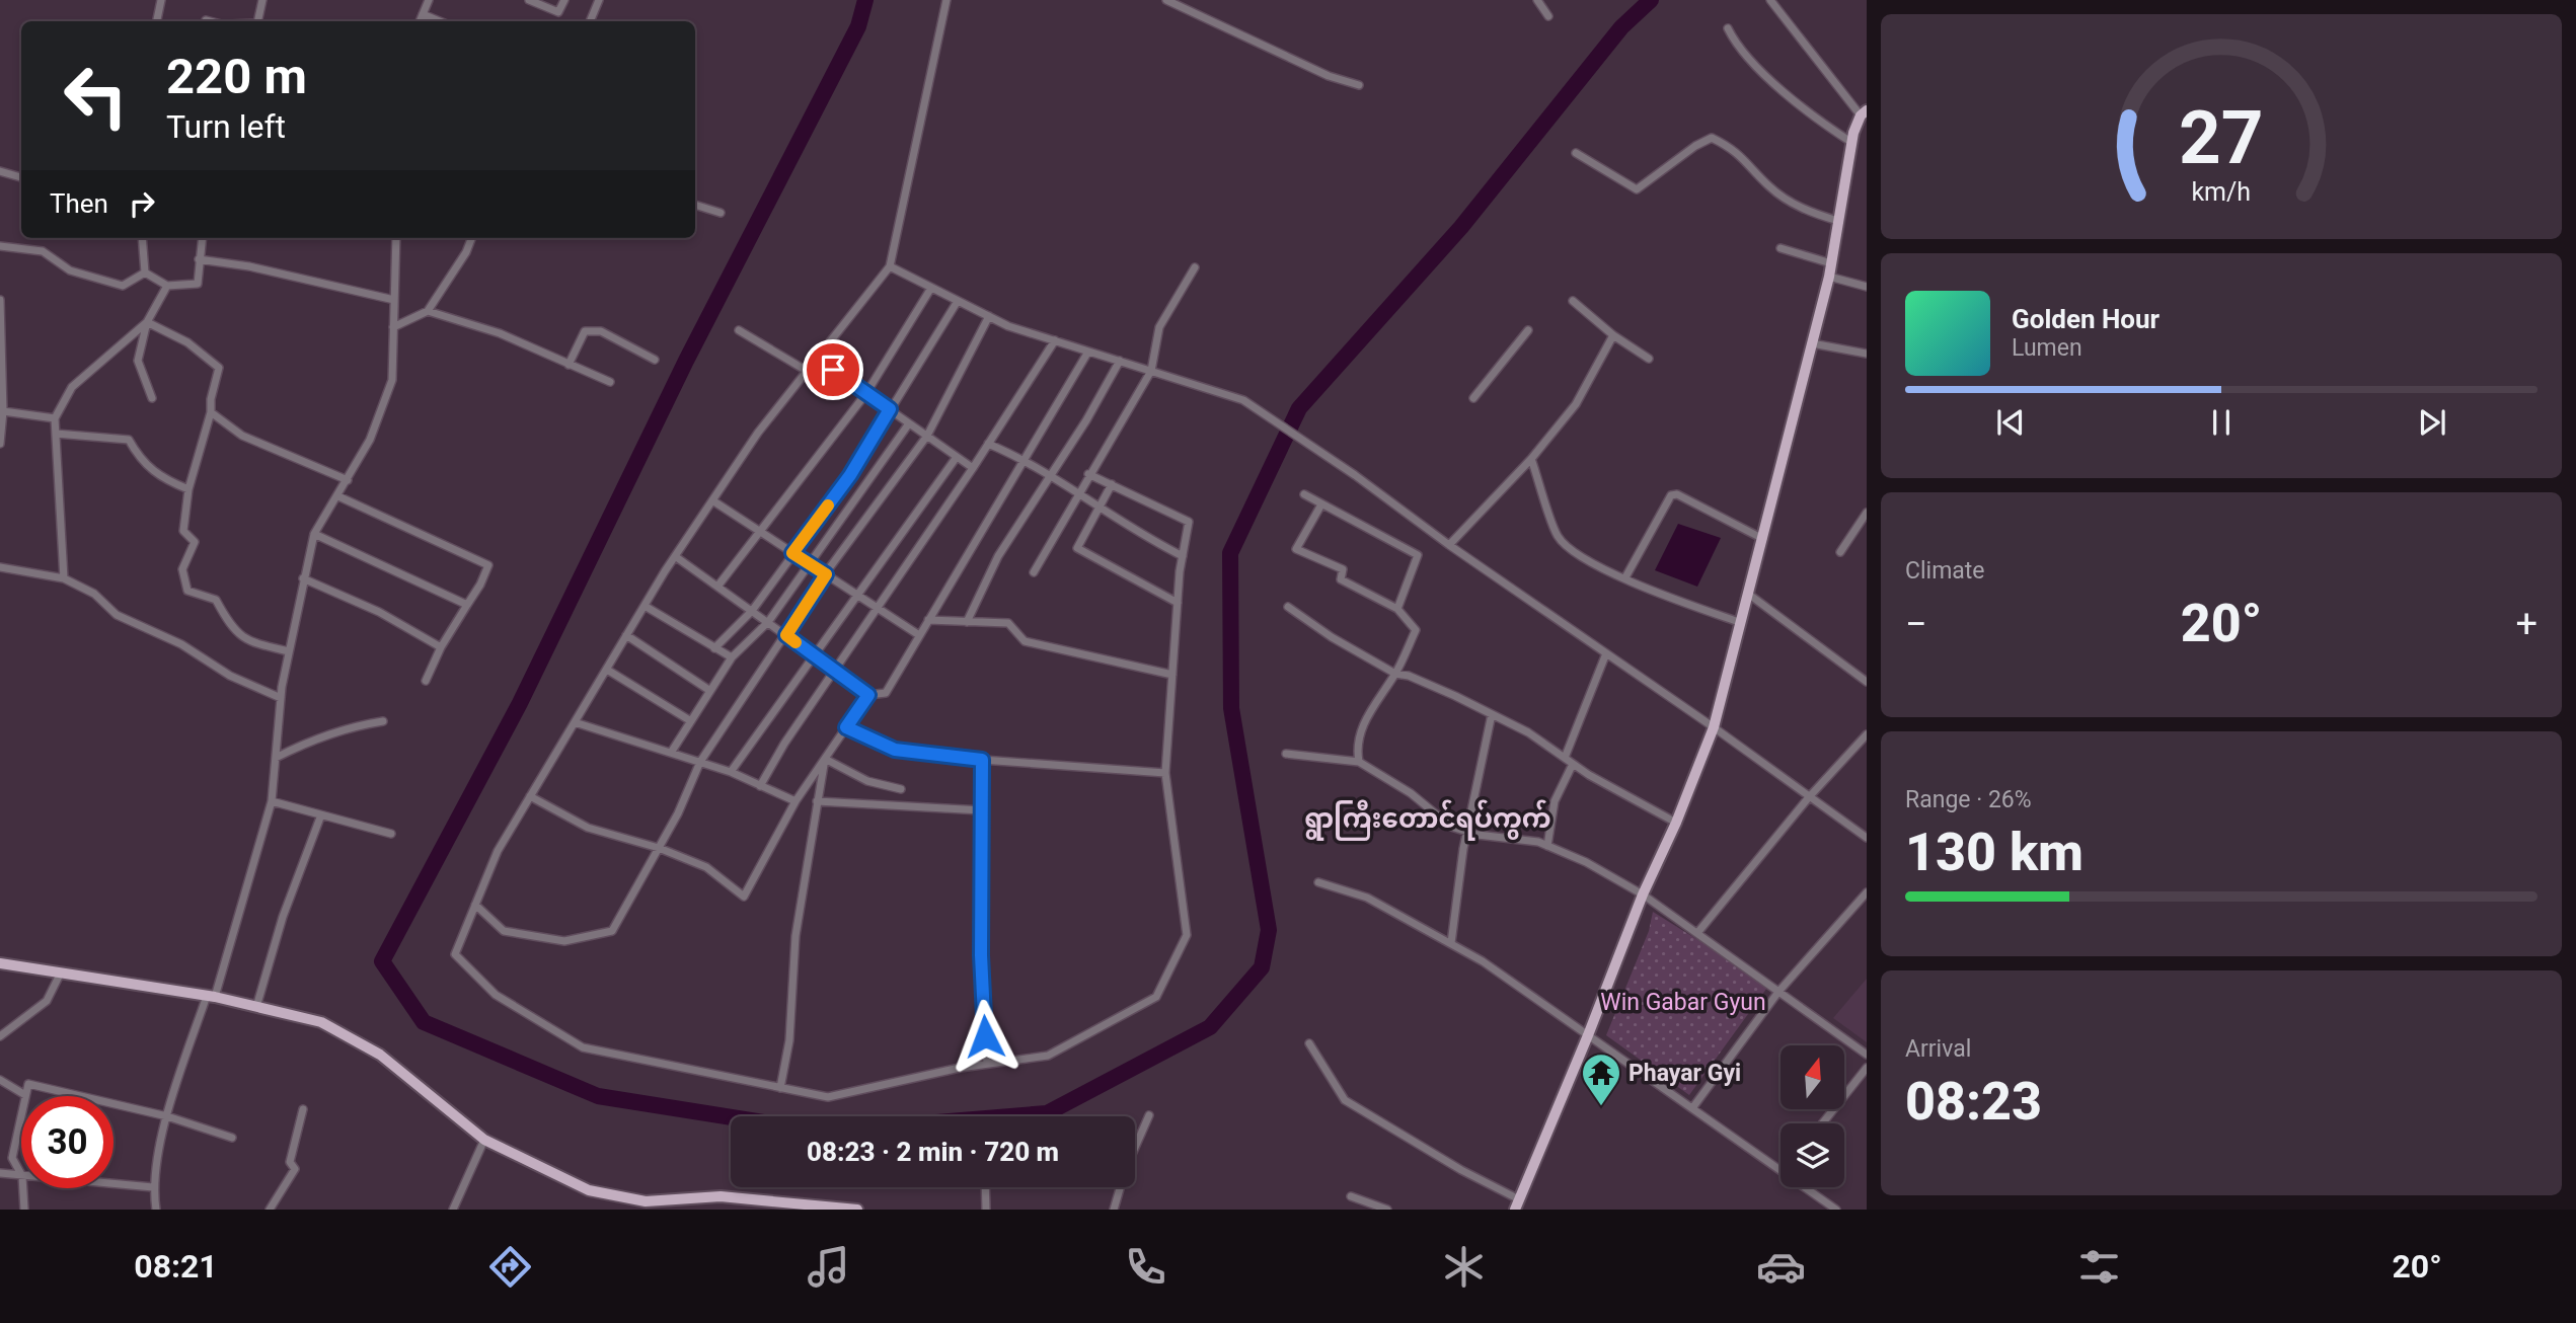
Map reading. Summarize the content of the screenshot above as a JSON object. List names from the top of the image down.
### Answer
{
  "districts": ["ရွာကြီးတောင်ရပ်ကွက်"],
  "parks": ["Win Gabar Gyun"],
  "places": {
    "temple": ["Phayar Gyi"]
  },
  "north": "top",
  "page": {
    "turn": ["220 m", "Turn left"],
    "then": "Then",
    "song": ["Golden Hour", "Lumen"],
    "tile": [
      "Climate",
      ["Range · 26%", "130 km"],
      ["Arrival", "08:23"]
    ],
    "heat": ["−", "20°", "+"],
    "limit": "30",
    "trip": "08:23 · 2 min · 720 m",
    "tabs": ["08:21", "20°"],
    "gauge": ["27", "km/h"]
  }
}
